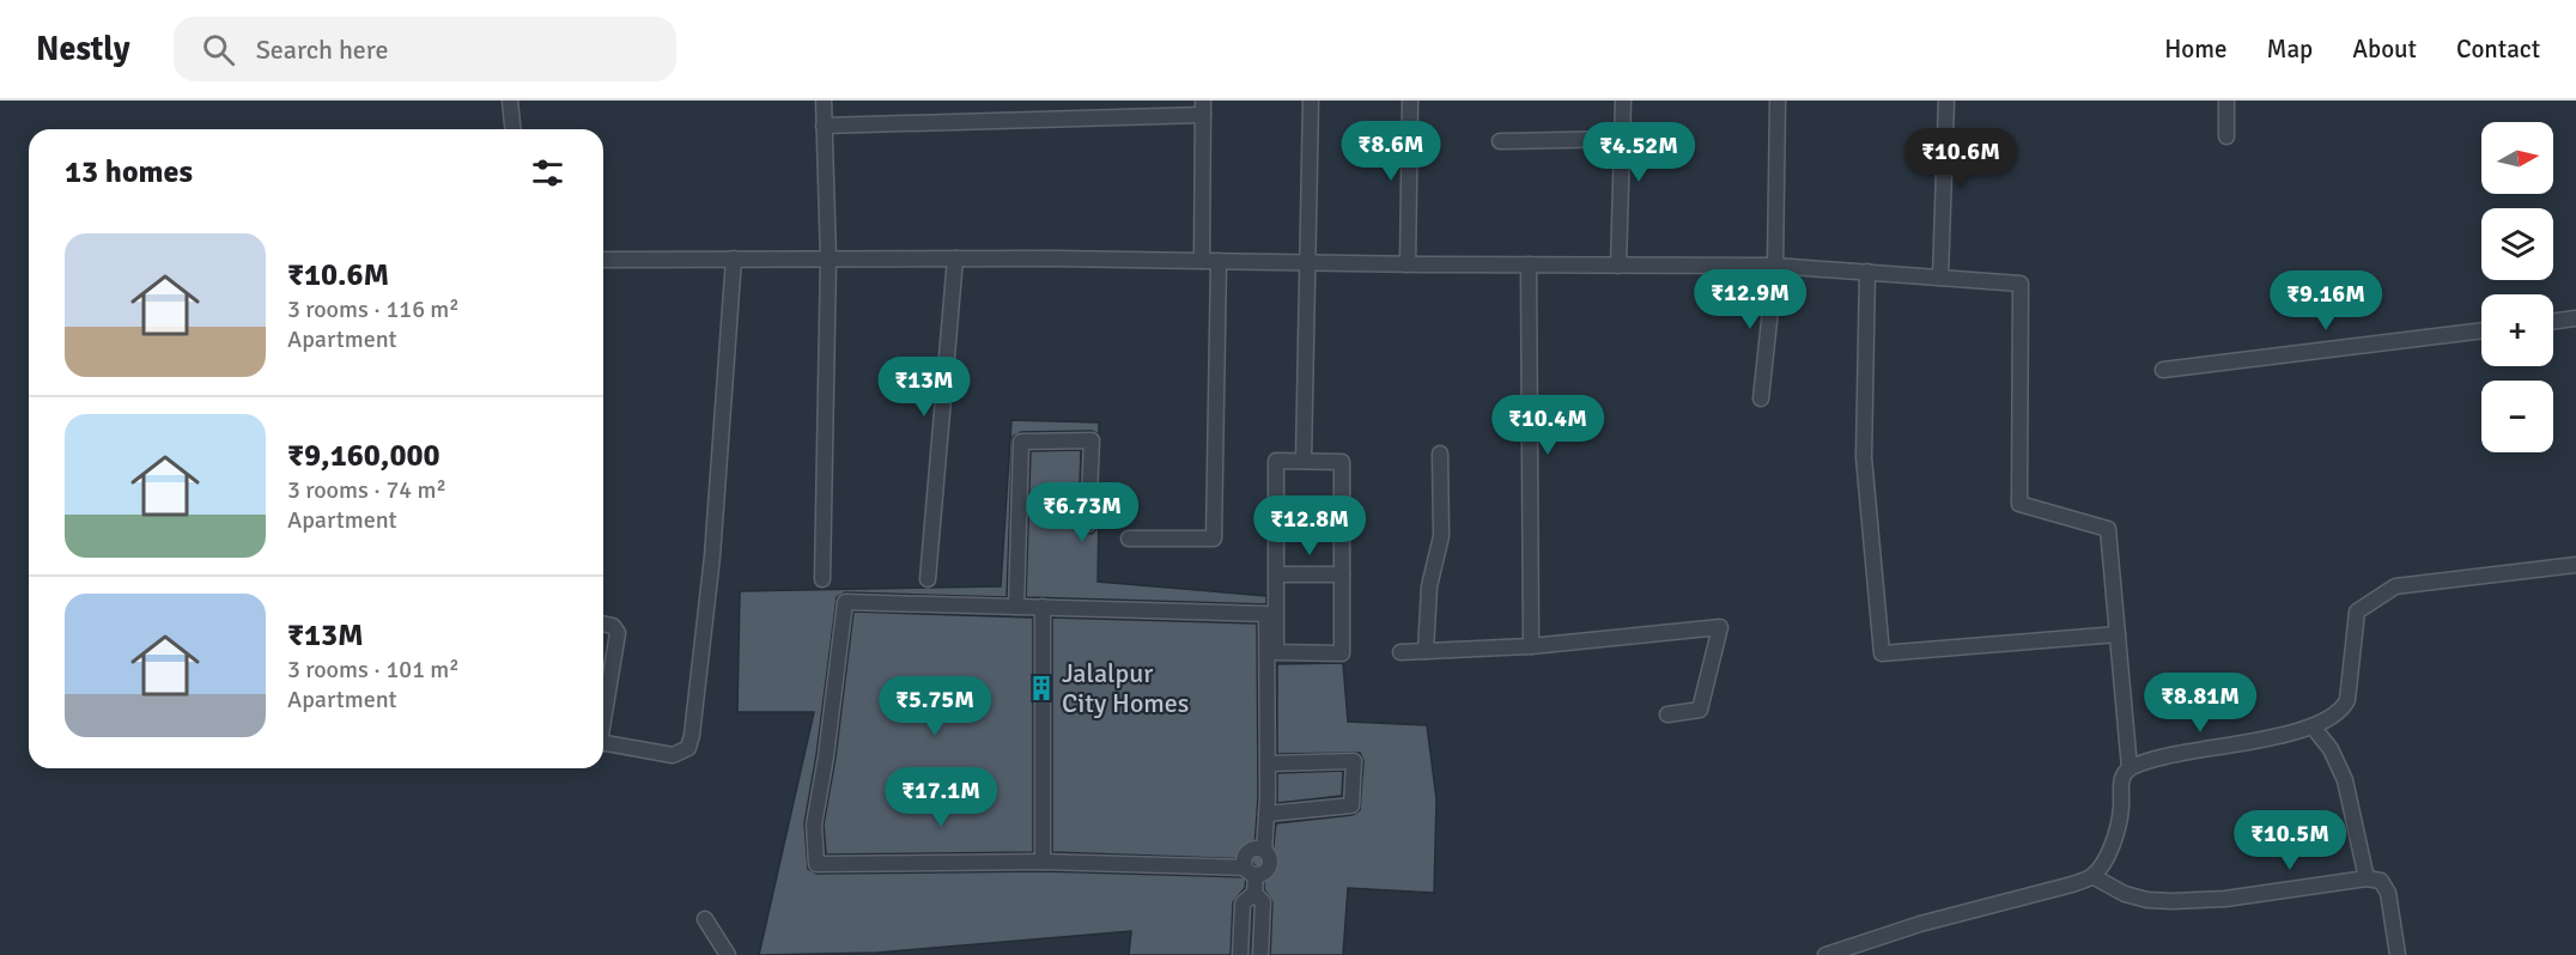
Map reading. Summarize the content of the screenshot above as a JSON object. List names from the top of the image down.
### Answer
{
  "places": {
    "building": ["Jalalpur City Homes"]
  },
  "north": "right",
  "page": {
    "header": "Nestly",
    "search": "Search here",
    "nav": [
      "Home",
      "Map",
      "About",
      "Contact"
    ],
    "price": [
      "₹8.6M",
      "₹4.52M",
      "₹10.6M",
      "₹12.9M",
      "₹9.16M",
      "₹13M",
      "₹10.4M",
      "₹6.73M",
      "₹12.8M",
      "₹8.81M",
      "₹5.75M",
      "₹17.1M",
      "₹10.5M"
    ],
    "map_buttons": ["+", "−"],
    "heading": "13 homes",
    "list": [
      {
        "name": "₹10.6M",
        "note": "3 rooms · 116 m² · Apartment"
      },
      {
        "name": "₹9,160,000",
        "note": "3 rooms · 74 m² · Apartment"
      },
      {
        "name": "₹13M",
        "note": "3 rooms · 101 m² · Apartment"
      }
    ]
  }
}
